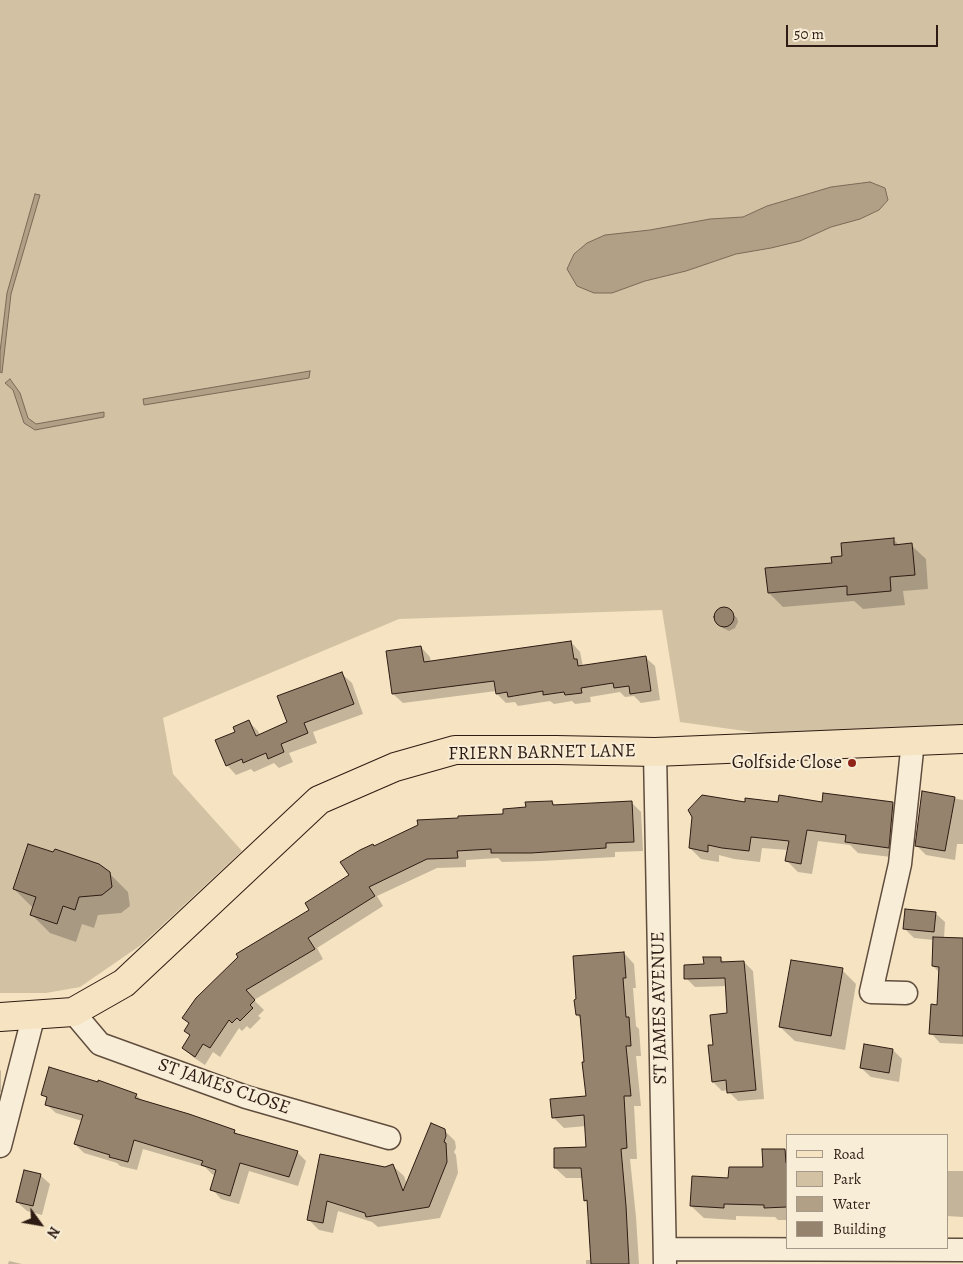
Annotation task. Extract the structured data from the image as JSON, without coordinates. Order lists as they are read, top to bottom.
{
  "streets": {
    "main road": ["FRIERN BARNET LANE"],
    "street": ["ST JAMES AVENUE", "ST JAMES CLOSE"]
  },
  "crossings": [
    ["FRIERN BARNET LANE", "ST JAMES AVENUE"],
    ["FRIERN BARNET LANE", "ST JAMES CLOSE"]
  ],
  "places": ["Golfside Close"],
  "legend": [
    "Road",
    "Park",
    "Water",
    "Building"
  ],
  "scale_bar": "50 m",
  "north": "bottom right"
}
